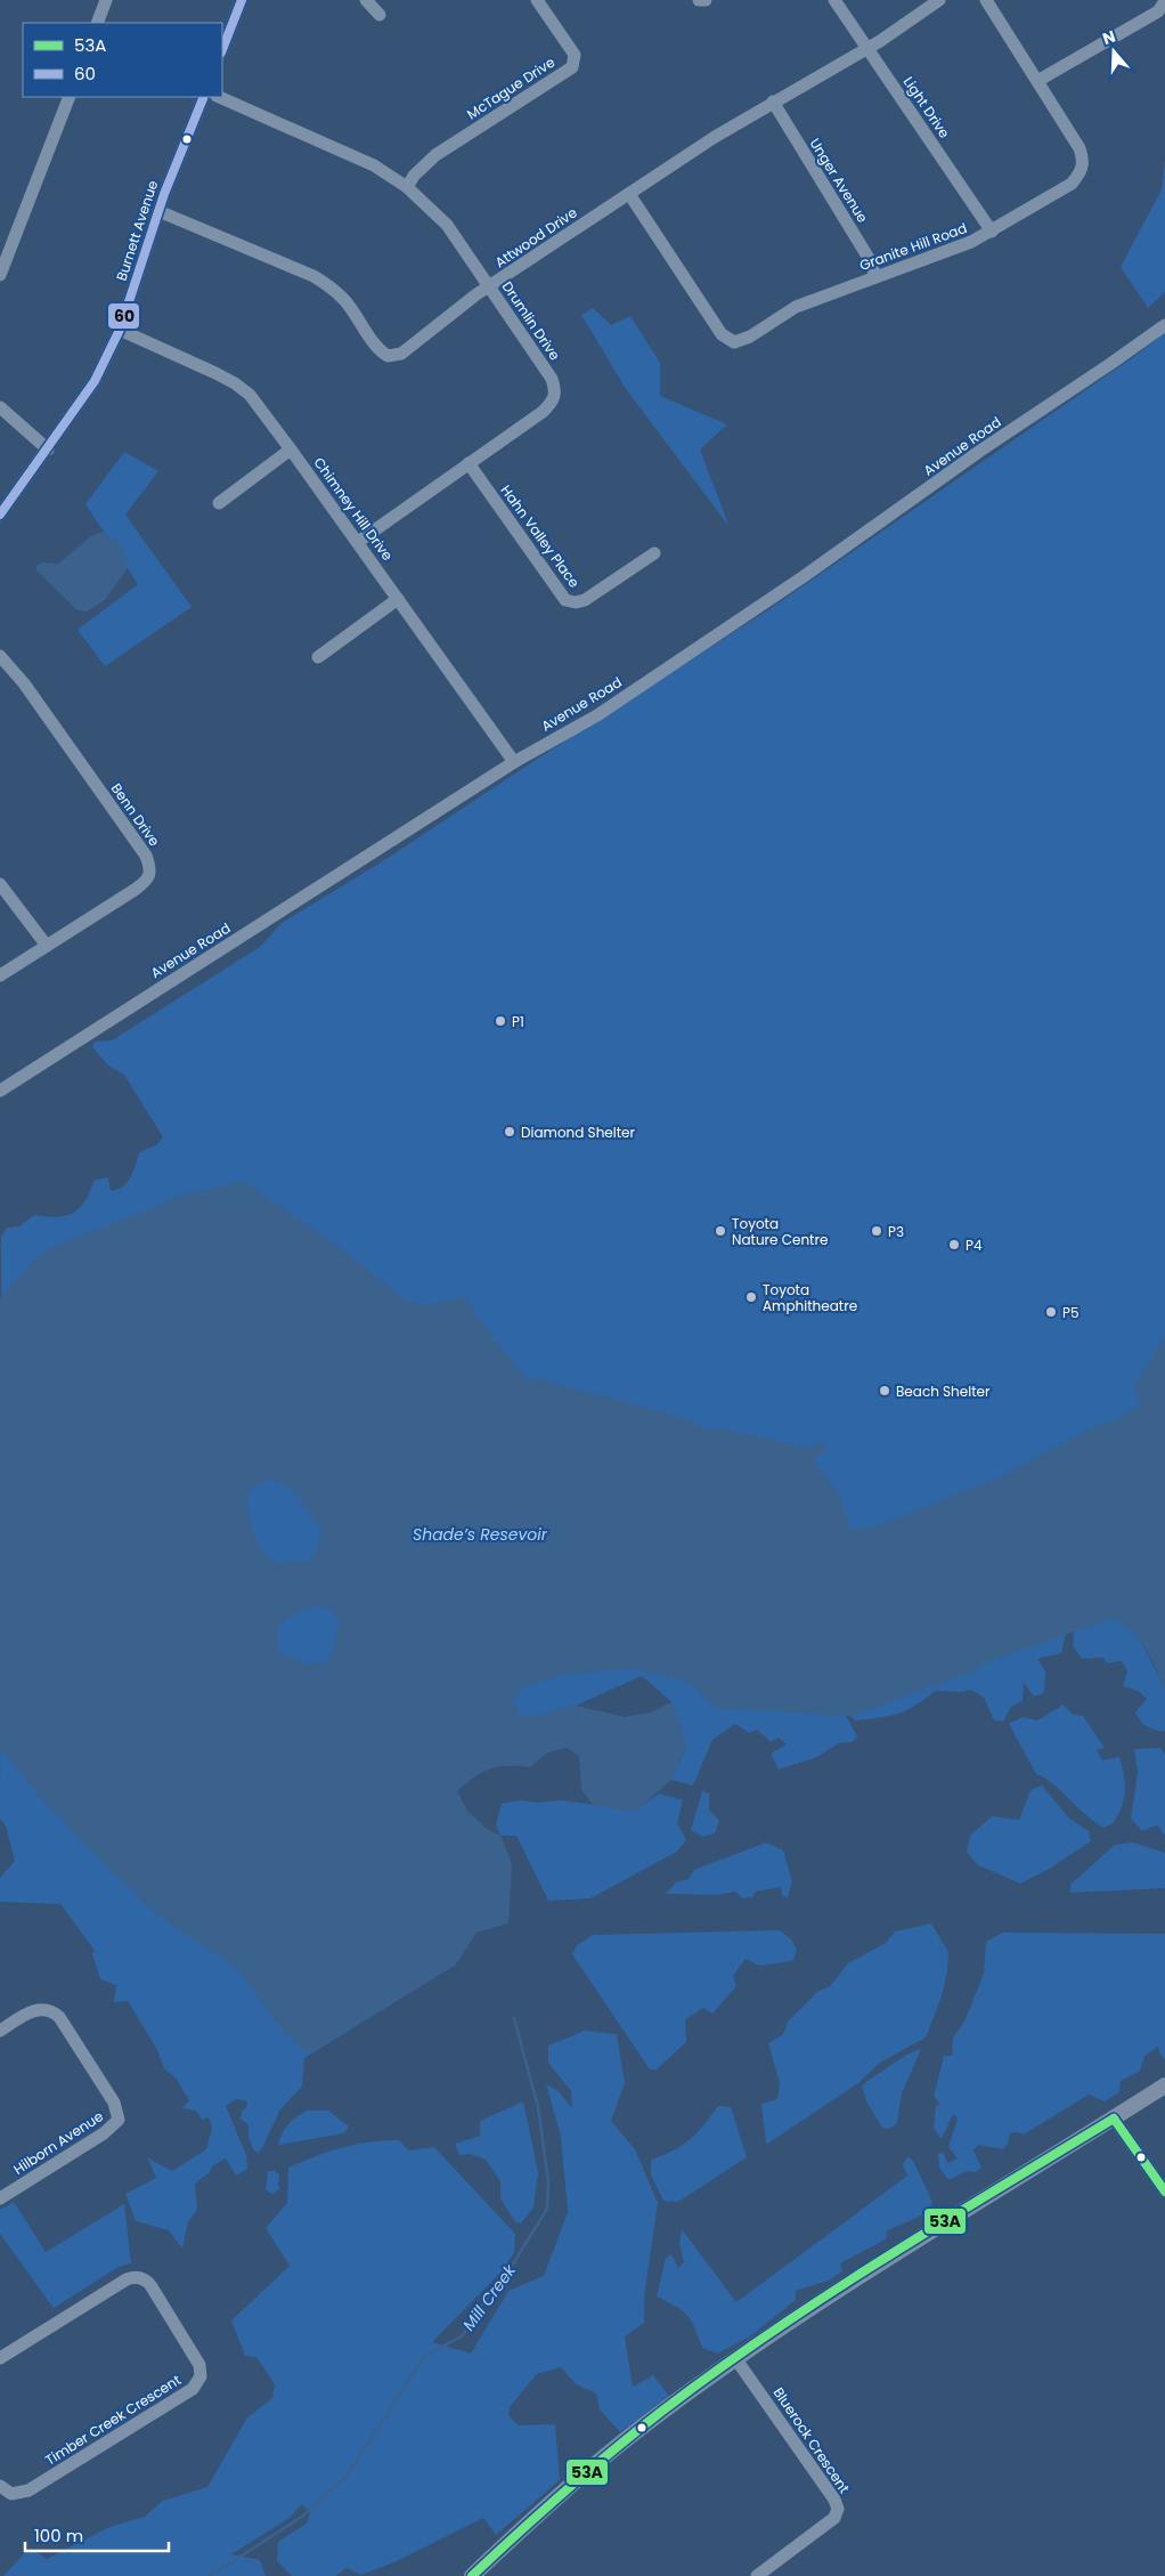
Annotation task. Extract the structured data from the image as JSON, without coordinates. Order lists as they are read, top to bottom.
{
  "streets": {
    "street": [
      "McTague Drive",
      "Light Drive",
      "Unger Avenue",
      "Burnett Avenue",
      "Attwood Drive",
      "Granite Hill Road",
      "Drumlin Drive",
      "Avenue Road",
      "Chimney Hill Drive",
      "Hahn Valley Place",
      "Benn Drive",
      "Hilborn Avenue",
      "Timber Creek Crescent",
      "Bluerock Crescent"
    ]
  },
  "crossings": [
    ["McTague Drive", "Drumlin Drive"],
    ["Light Drive", "Attwood Drive"],
    ["Light Drive", "Granite Hill Road"],
    ["Unger Avenue", "Attwood Drive"],
    ["Unger Avenue", "Granite Hill Road"],
    ["Burnett Avenue", "Attwood Drive"],
    ["Burnett Avenue", "Chimney Hill Drive"],
    ["Attwood Drive", "Granite Hill Road"],
    ["Attwood Drive", "Drumlin Drive"],
    ["Drumlin Drive", "Chimney Hill Drive"],
    ["Drumlin Drive", "Hahn Valley Place"],
    ["Avenue Road", "Chimney Hill Drive"]
  ],
  "water": ["Shade’s Resevoir", "Mill Creek"],
  "places": [
    "P1",
    "Diamond Shelter",
    "Toyota Nature Centre",
    "P3",
    "P4",
    "Toyota Amphitheatre",
    "P5",
    "Beach Shelter"
  ],
  "lines": ["transit line 60", "transit line 53A"],
  "legend": ["53A", "60"],
  "scale_bar": "100 m",
  "north": "top"
}
